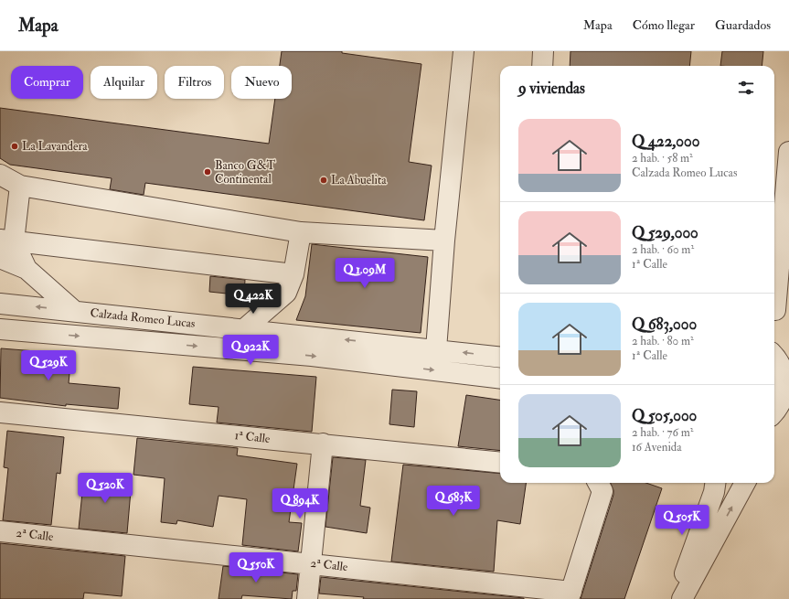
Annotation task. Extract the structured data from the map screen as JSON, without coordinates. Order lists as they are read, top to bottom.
{
  "streets": {
    "street": ["Calzada Romeo Lucas", "1ª Calle", "2ª Calle"]
  },
  "places": ["La Lavandera", "Banco G&T Continental", "La Abuelita"],
  "page": {
    "header": "Mapa",
    "nav": ["Mapa", "Cómo llegar", "Guardados"],
    "chip": [
      "Comprar",
      "Alquilar",
      "Filtros",
      "Nuevo"
    ],
    "heading": "9 viviendas",
    "list": [
      {
        "name": "Q 422,000",
        "note": "2 hab. · 58 m² · Calzada Romeo Lucas"
      },
      {
        "name": "Q 529,000",
        "note": "2 hab. · 60 m² · 1ª Calle"
      },
      {
        "name": "Q 683,000",
        "note": "2 hab. · 80 m² · 1ª Calle"
      },
      {
        "name": "Q 505,000",
        "note": "2 hab. · 76 m² · 16 Avenida"
      }
    ],
    "price": [
      "Q 1.09M",
      "Q 422K",
      "Q 922K",
      "Q 529K",
      "Q 520K",
      "Q 683K",
      "Q 894K",
      "Q 505K",
      "Q 550K"
    ]
  }
}
